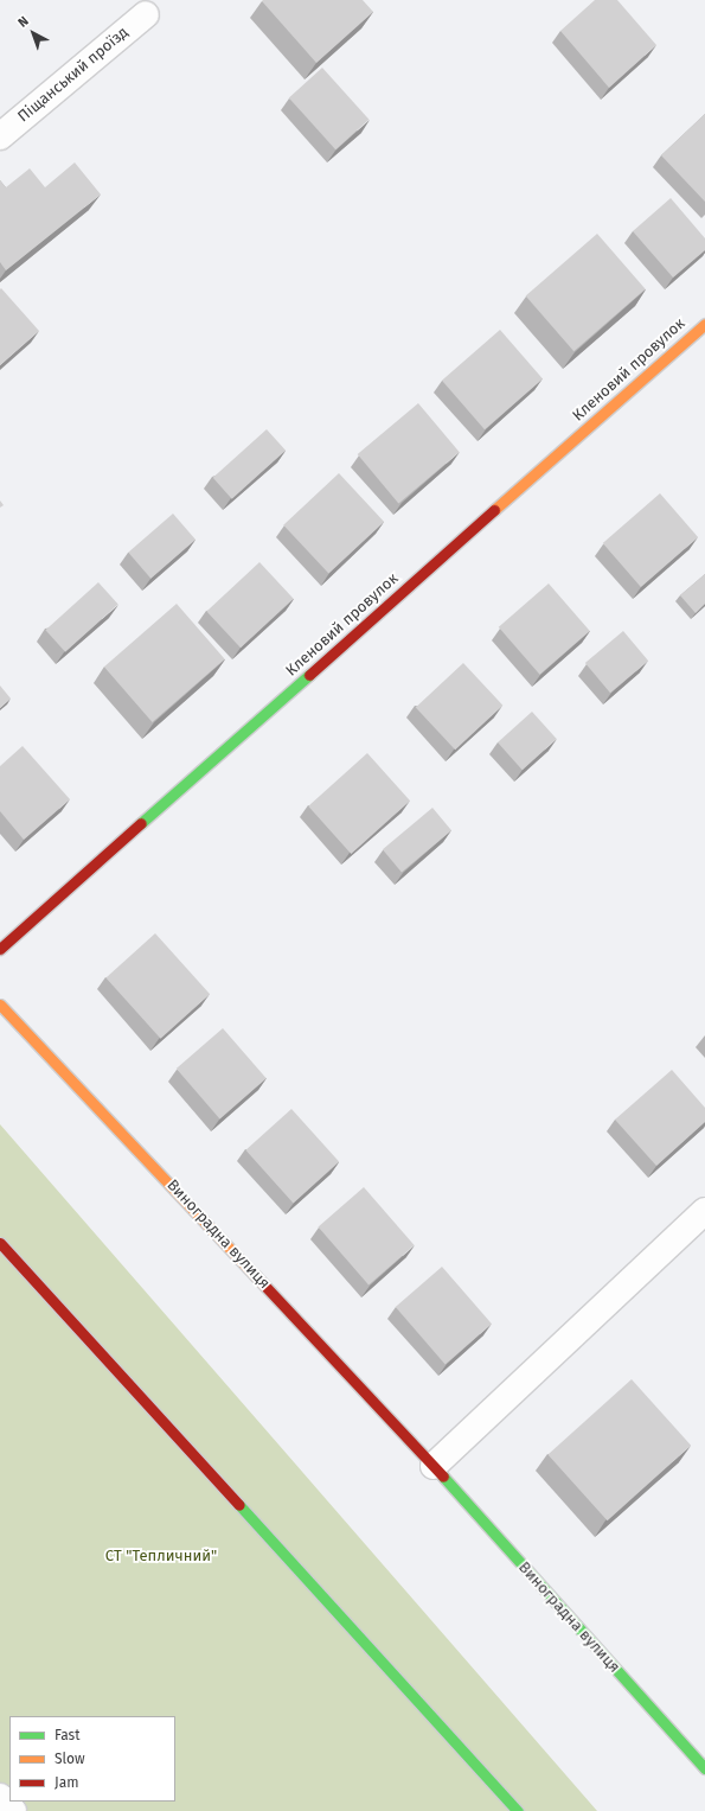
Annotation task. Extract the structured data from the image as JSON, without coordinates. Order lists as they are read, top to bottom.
{
  "streets": {
    "street": ["Піщанський проїзд", "Кленовий провулок", "Виноградна вулиця"]
  },
  "parks": ["СТ \"Тепличний\""],
  "legend": ["Fast", "Slow", "Jam"],
  "north": "top left"
}
